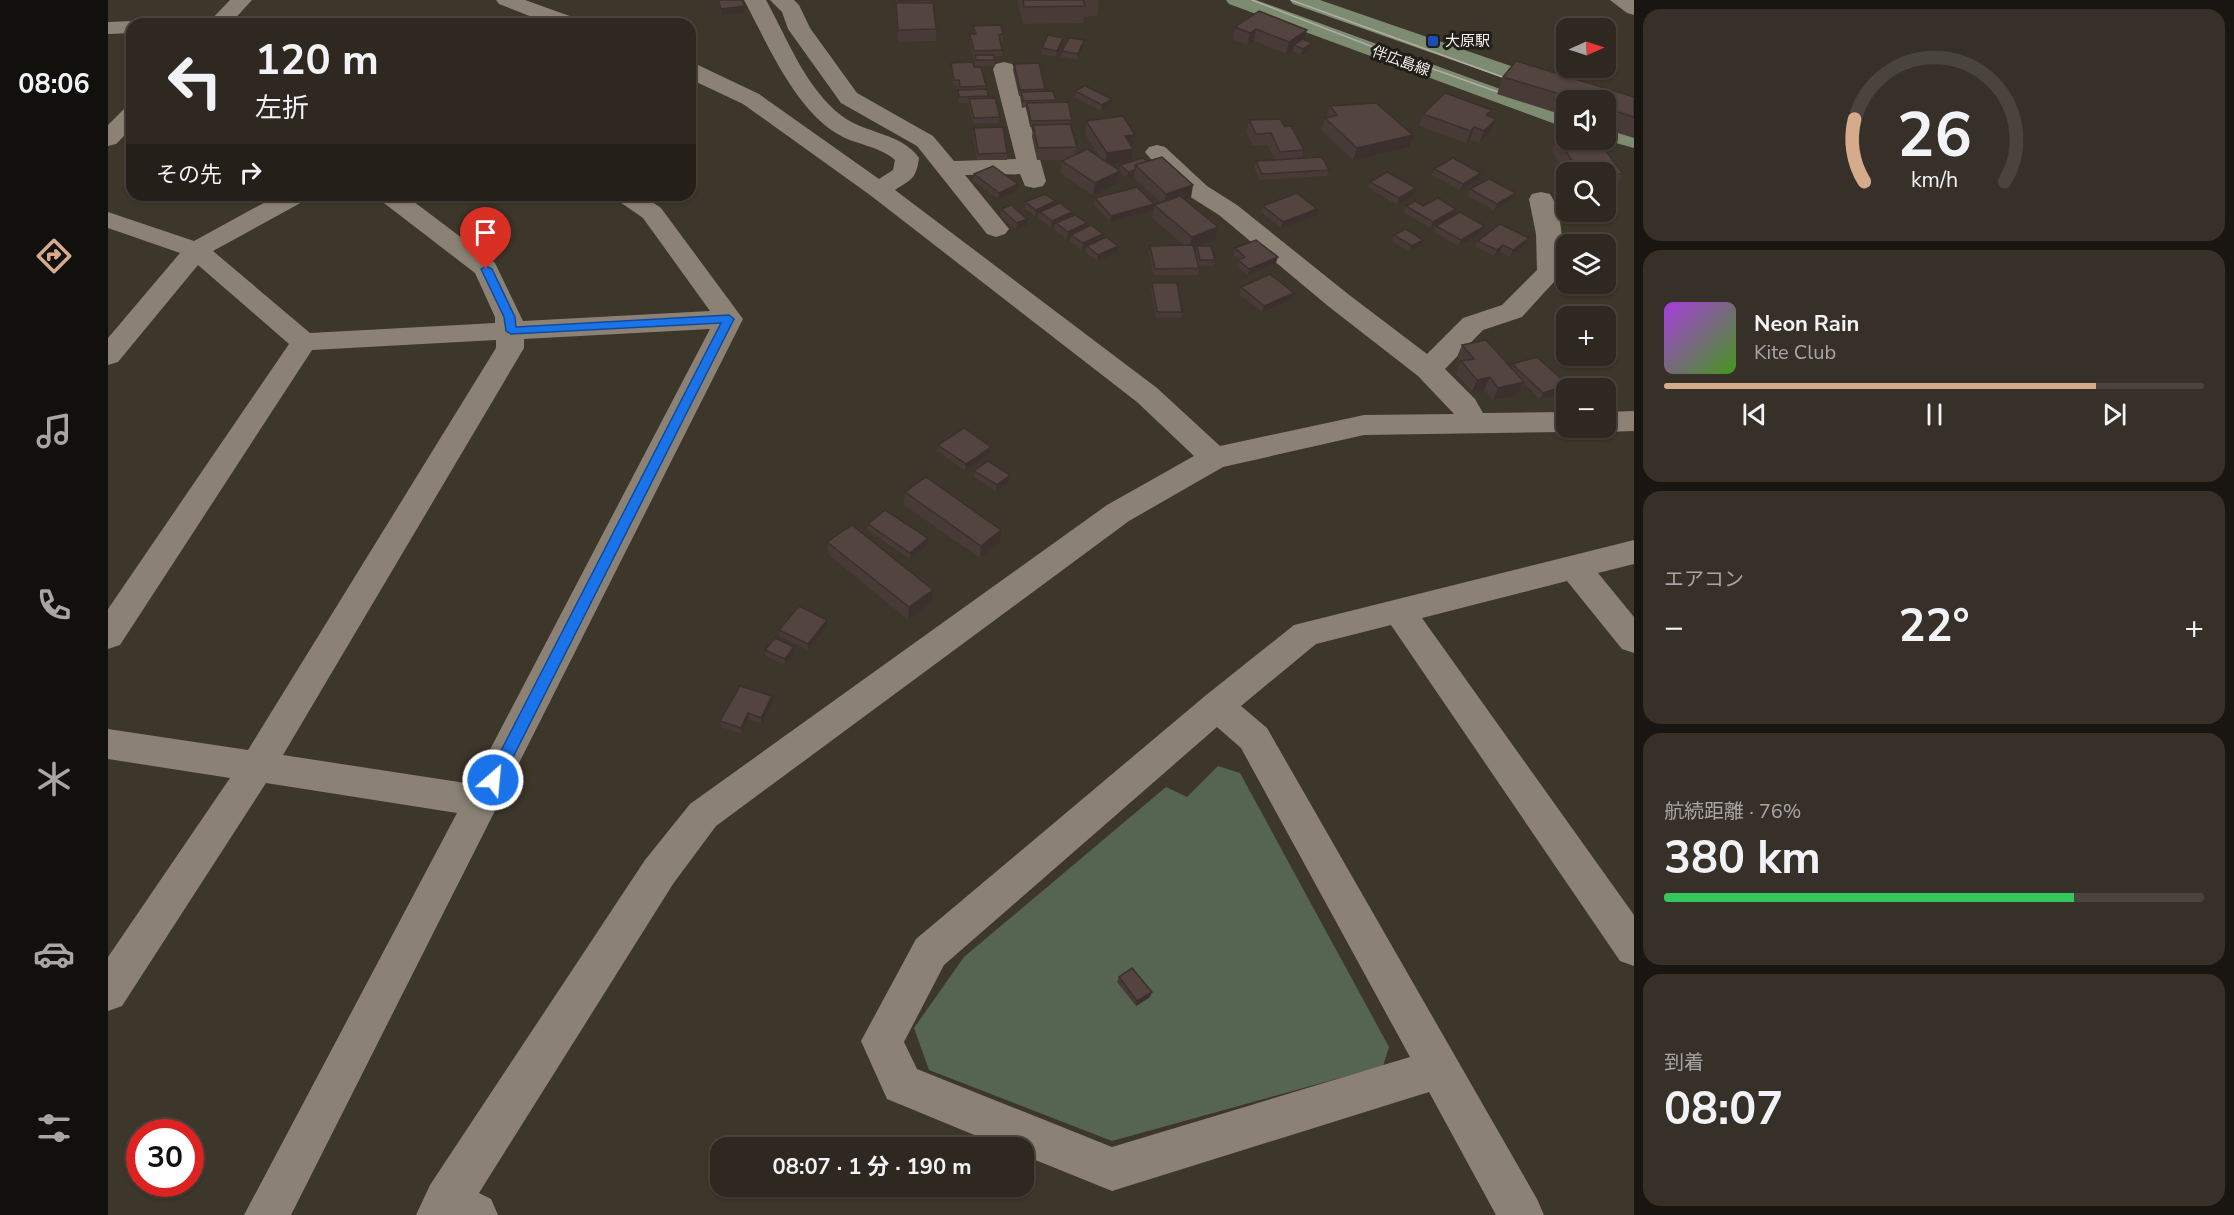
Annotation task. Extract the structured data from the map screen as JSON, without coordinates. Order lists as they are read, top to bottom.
{
  "streets": {
    "main road": ["伴広島線"]
  },
  "places": {
    "transit": ["大原駅"]
  },
  "north": "right",
  "page": {
    "tabs": "08:06",
    "map_buttons": ["+", "−"],
    "turn": ["120 m", "左折"],
    "then": "その先",
    "song": ["Neon Rain", "Kite Club"],
    "tile": [
      "エアコン",
      ["航続距離 · 76%", "380 km"],
      ["到着", "08:07"]
    ],
    "heat": ["−", "22°", "+"],
    "limit": "30",
    "trip": "08:07 · 1 分 · 190 m",
    "gauge": ["26", "km/h"]
  }
}
